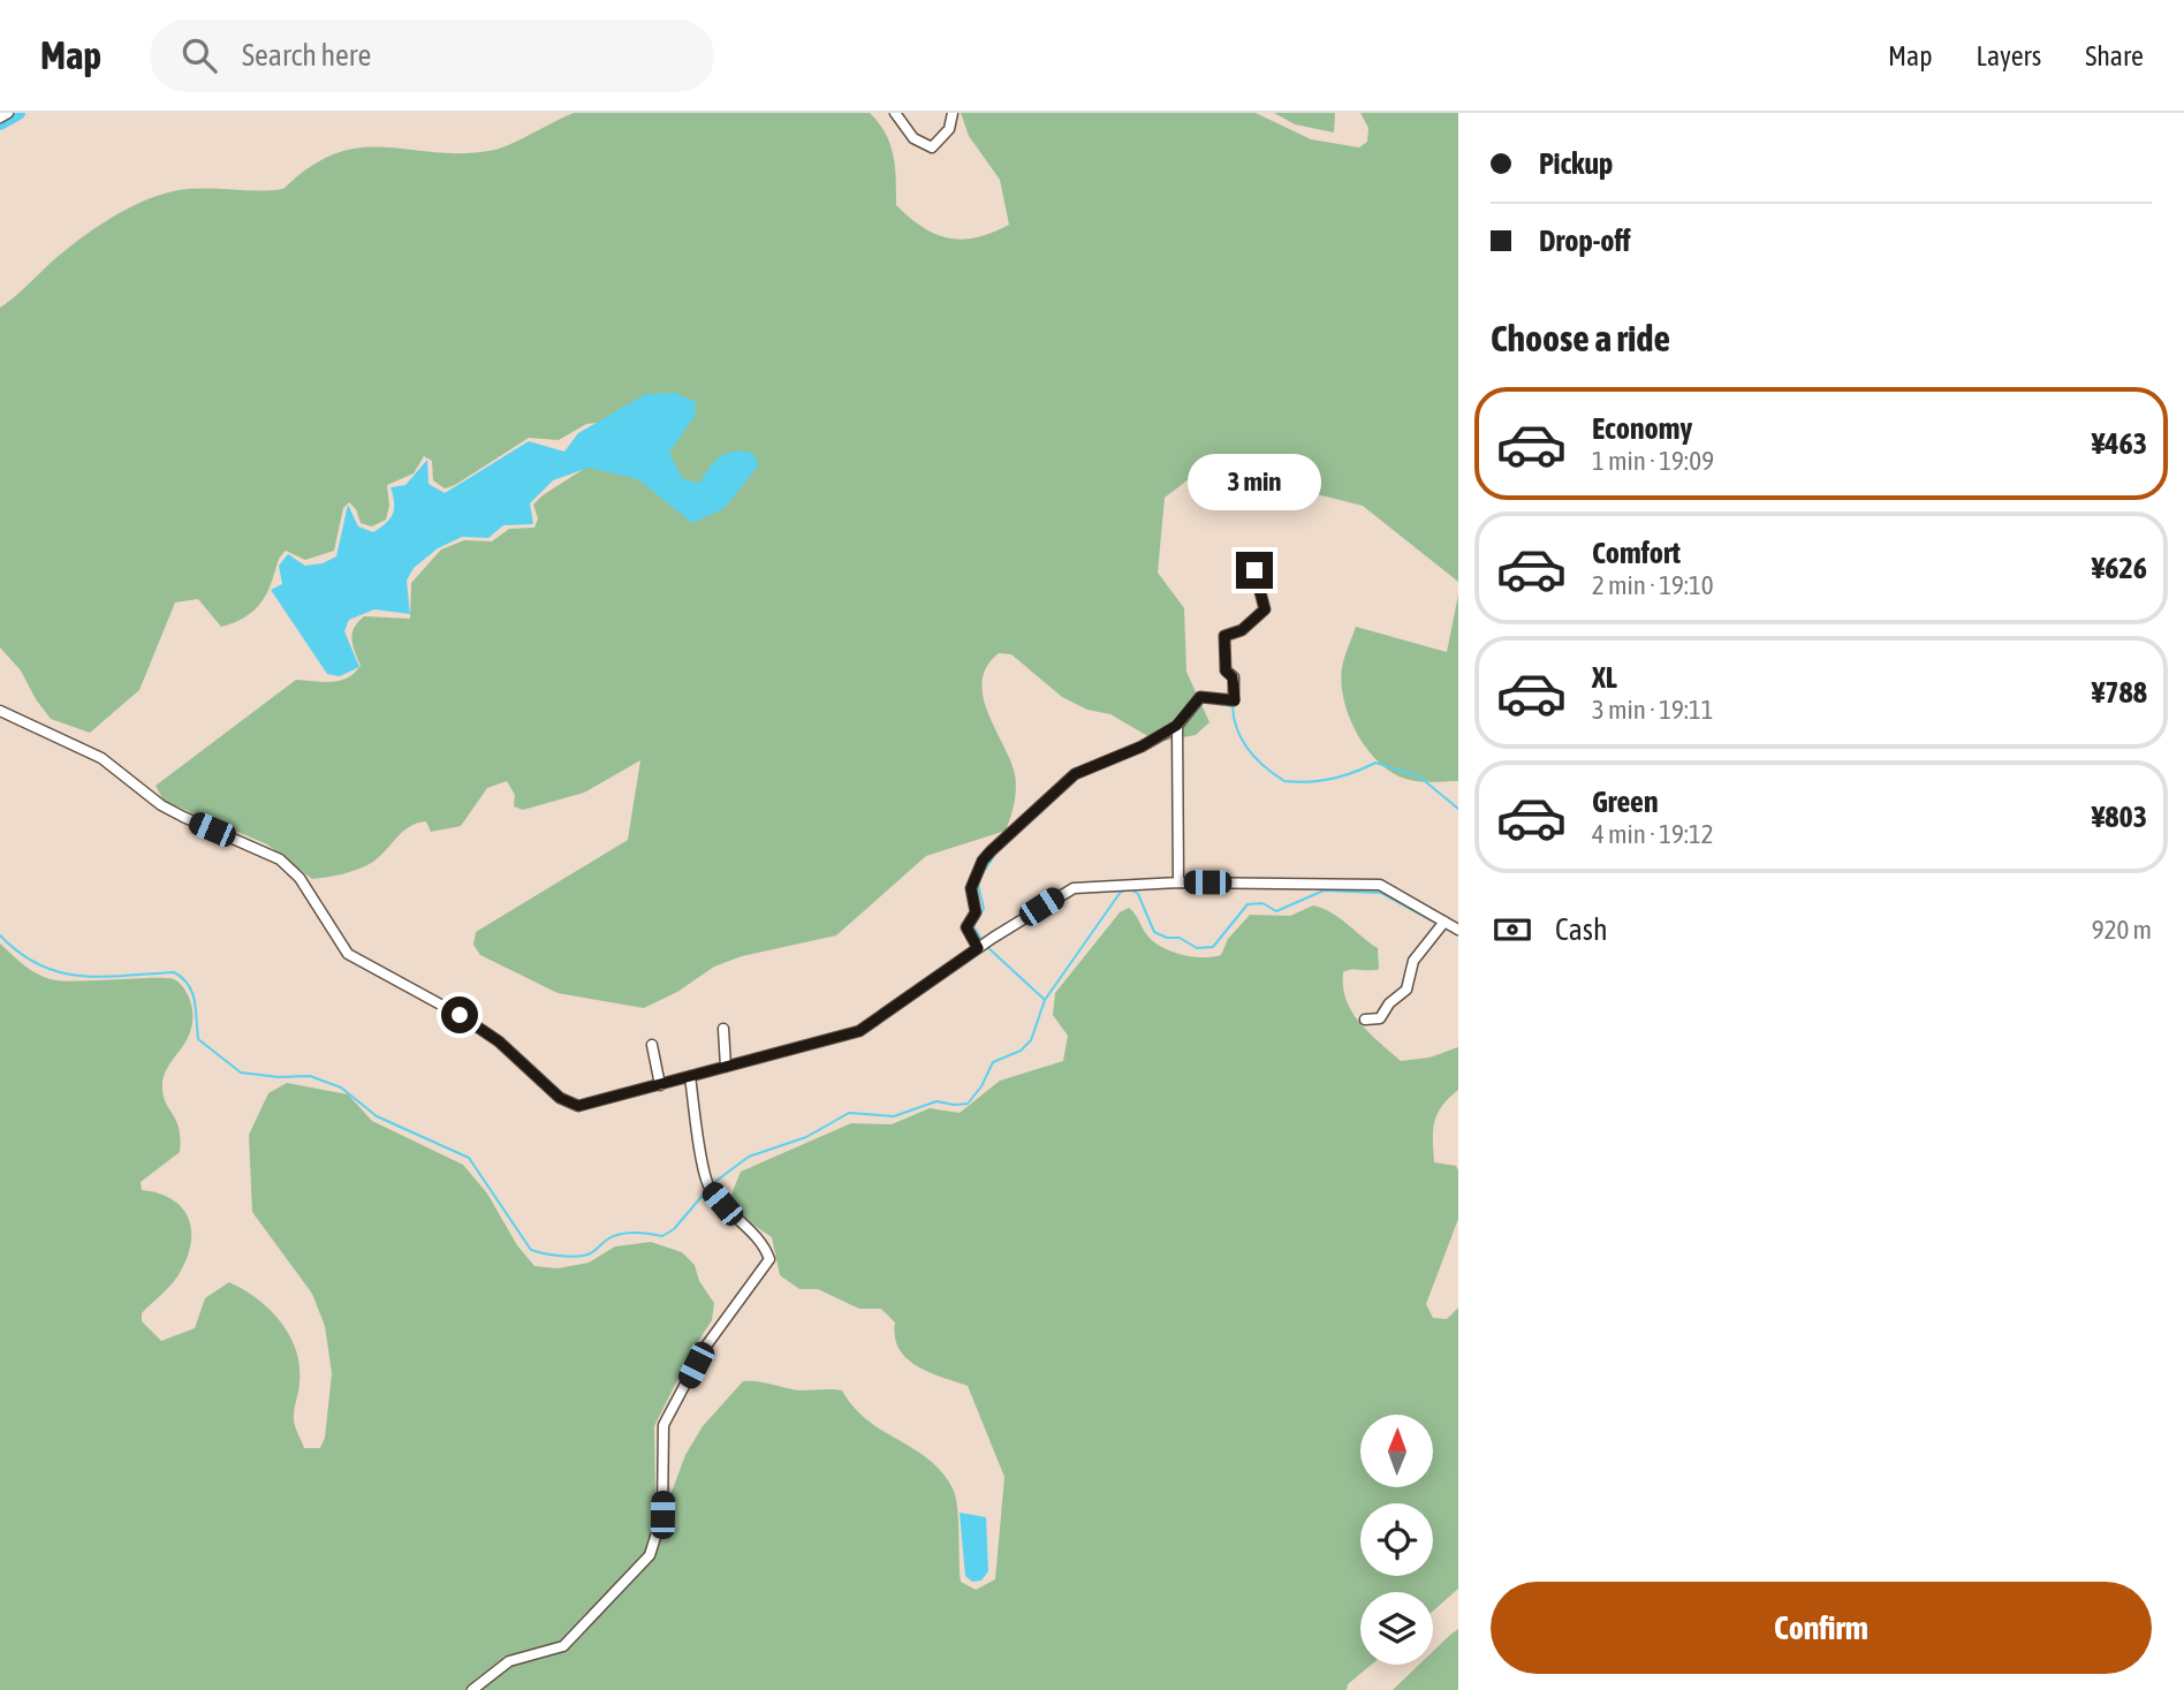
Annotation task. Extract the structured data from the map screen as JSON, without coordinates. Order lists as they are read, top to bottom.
{
  "north": "top",
  "page": {
    "header": "Map",
    "search": "Search here",
    "nav": ["Map", "Layers", "Share"],
    "banner": ["Pickup", "Drop-off"],
    "heading": "Choose a ride",
    "list": [
      {
        "name": "Economy",
        "note": "1 min · 19:09",
        "value": "¥463"
      },
      {
        "name": "Comfort",
        "note": "2 min · 19:10",
        "value": "¥626"
      },
      {
        "name": "XL",
        "note": "3 min · 19:11",
        "value": "¥788"
      },
      {
        "name": "Green",
        "note": "4 min · 19:12",
        "value": "¥803"
      }
    ],
    "bubble": "3 min",
    "pay": ["Cash", "920 m"],
    "buttons": "Confirm"
  }
}
